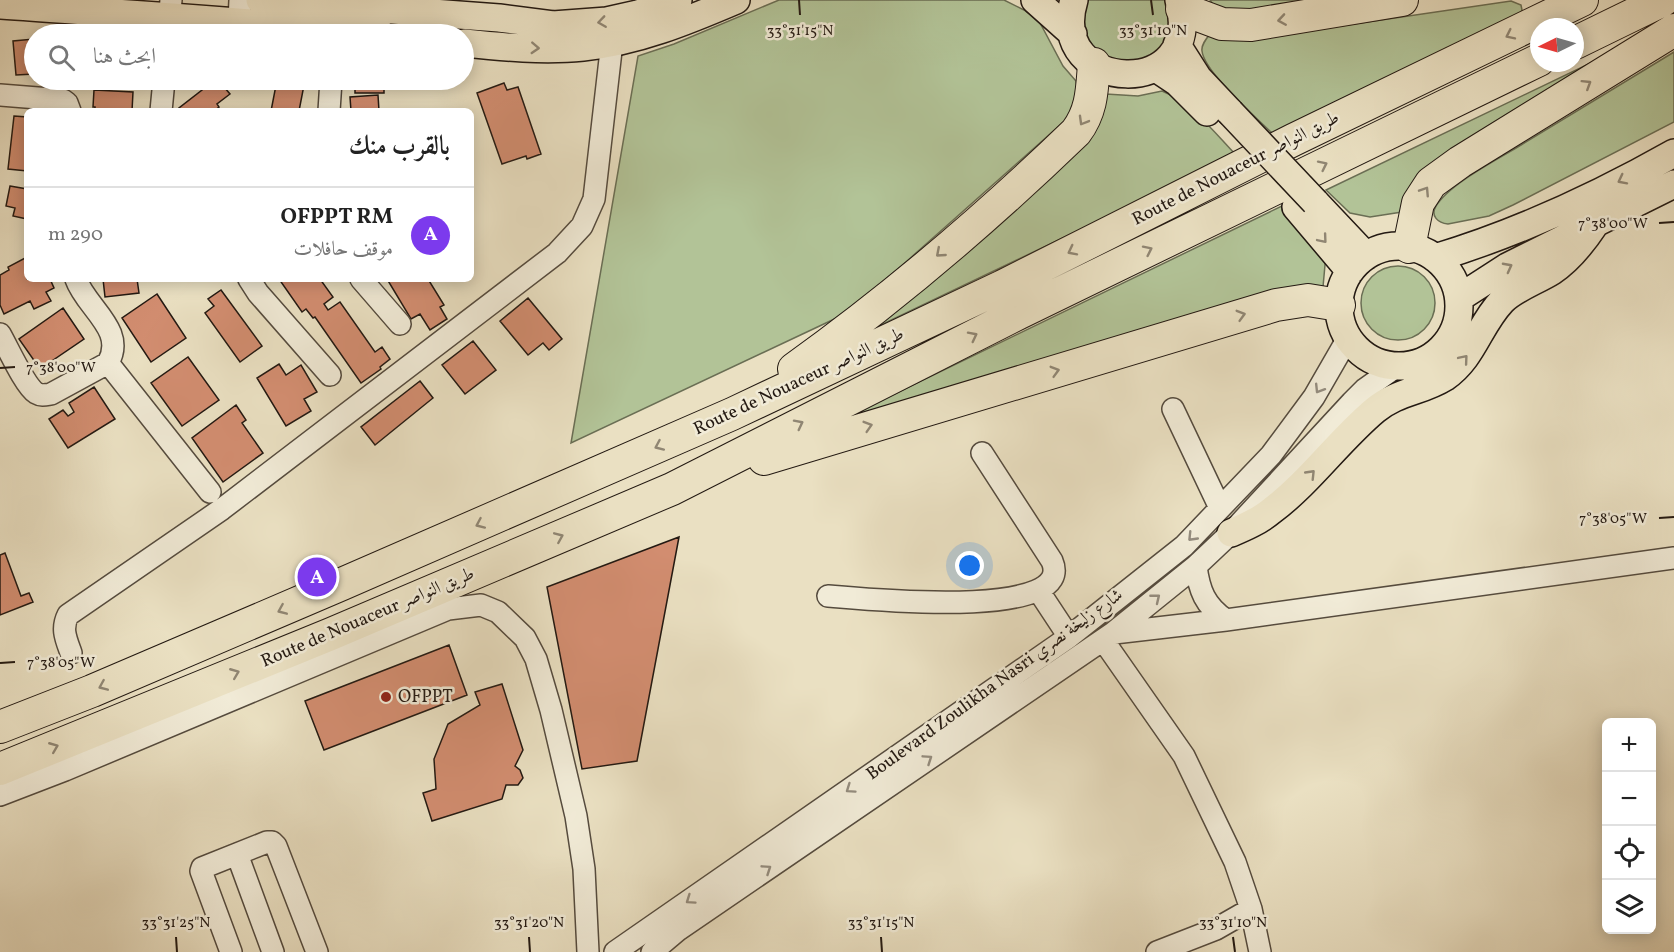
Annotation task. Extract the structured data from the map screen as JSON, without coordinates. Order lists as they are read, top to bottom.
{
  "streets": {
    "highway": ["Route de Nouaceur طريق النواصر"],
    "street": ["Boulevard Zoulikha Nasri شارع زليخة نصري"]
  },
  "places": ["OFPPT"],
  "north": "left",
  "page": {
    "search": "ابحث هنا",
    "heading": "بالقرب منك",
    "list": [
      {
        "mark": "A",
        "name": "OFPPT RM",
        "note": "موقف حافلات",
        "value": "290 m"
      }
    ],
    "pins": "A",
    "map_buttons": ["+", "−"]
  },
  "coordinates": [
    "33°31'15\"N",
    "33°31'10\"N",
    "7°38'00\"W",
    "7°38'05\"W",
    "33°31'25\"N",
    "33°31'20\"N"
  ]
}
